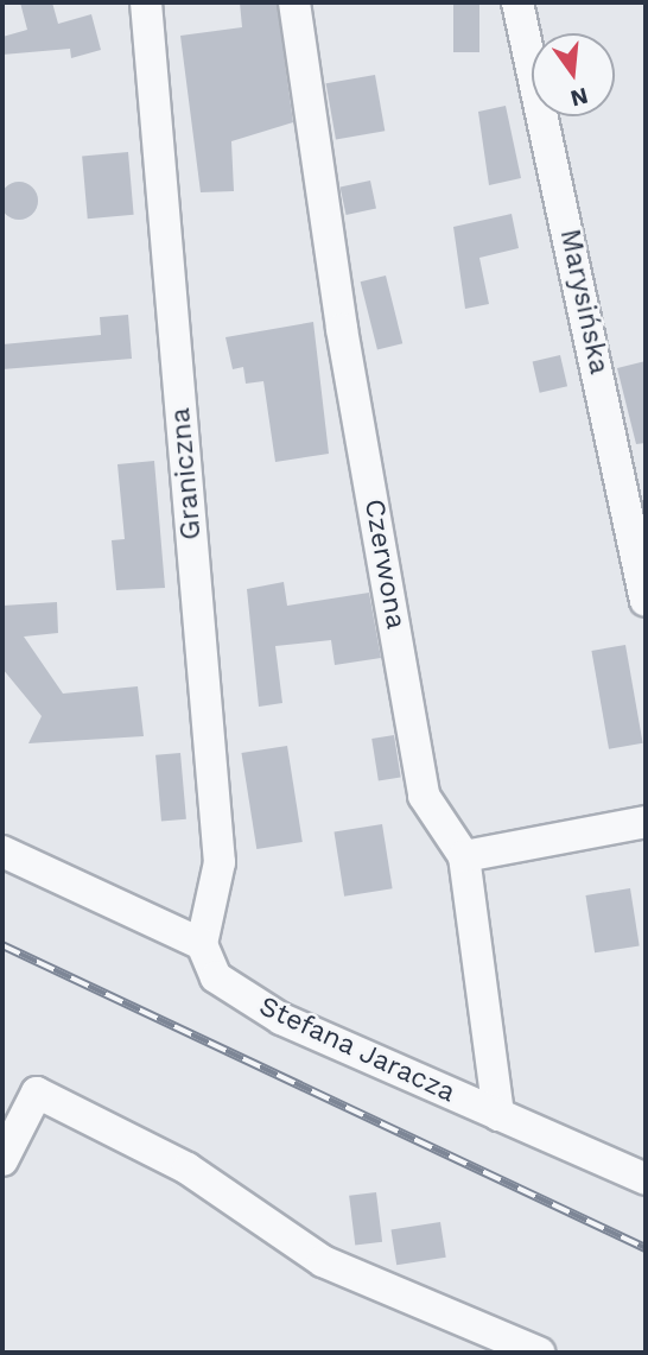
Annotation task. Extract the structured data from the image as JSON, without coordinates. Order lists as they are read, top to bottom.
{
  "streets": {
    "street": [
      "Marysińska",
      "Graniczna",
      "Czerwona",
      "Stefana Jaracza"
    ]
  },
  "crossings": [
    ["Graniczna", "Stefana Jaracza"],
    ["Czerwona", "Stefana Jaracza"]
  ],
  "north": "bottom"
}
